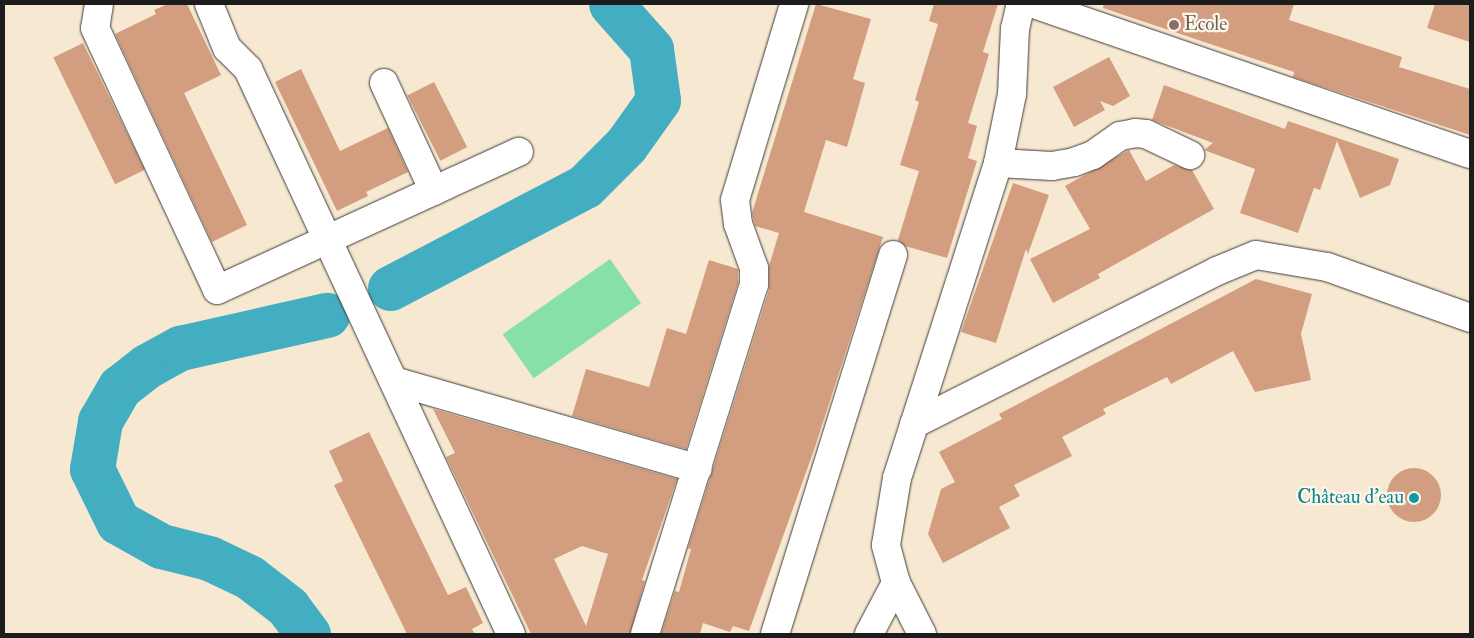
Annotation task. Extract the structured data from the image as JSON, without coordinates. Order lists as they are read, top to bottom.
{
  "places": ["Ecole", "Château d'eau"]
}
